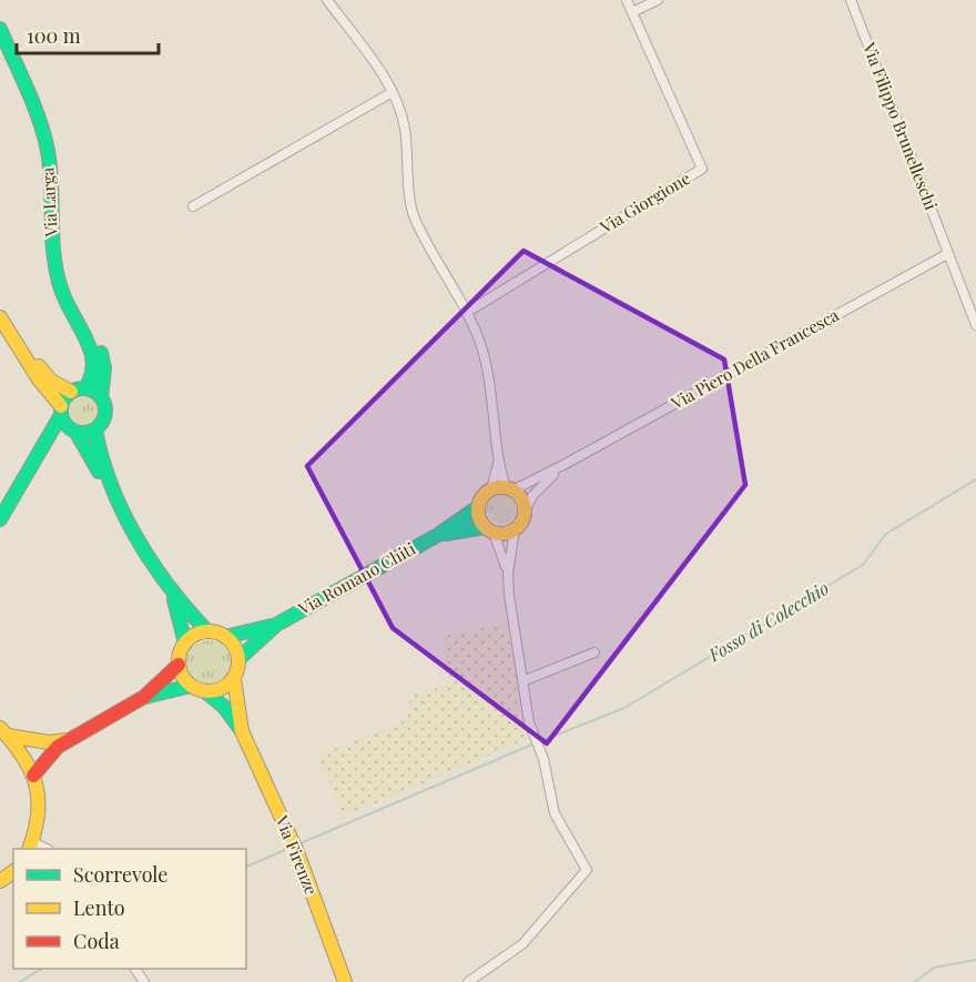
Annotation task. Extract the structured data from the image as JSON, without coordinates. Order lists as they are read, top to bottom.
{
  "streets": {
    "street": [
      "Via Filippo Brunelleschi",
      "Via Larga",
      "Via Giorgione",
      "Via Piero Della Francesca",
      "Via Romano Chiti",
      "Via Firenze"
    ]
  },
  "crossings": [
    ["Via Filippo Brunelleschi", "Via Piero Della Francesca"],
    ["Via Romano Chiti", "Via Firenze"]
  ],
  "water": ["Fosso di Colecchio"],
  "legend": ["Scorrevole", "Lento", "Coda"],
  "scale_bar": "100 m"
}
